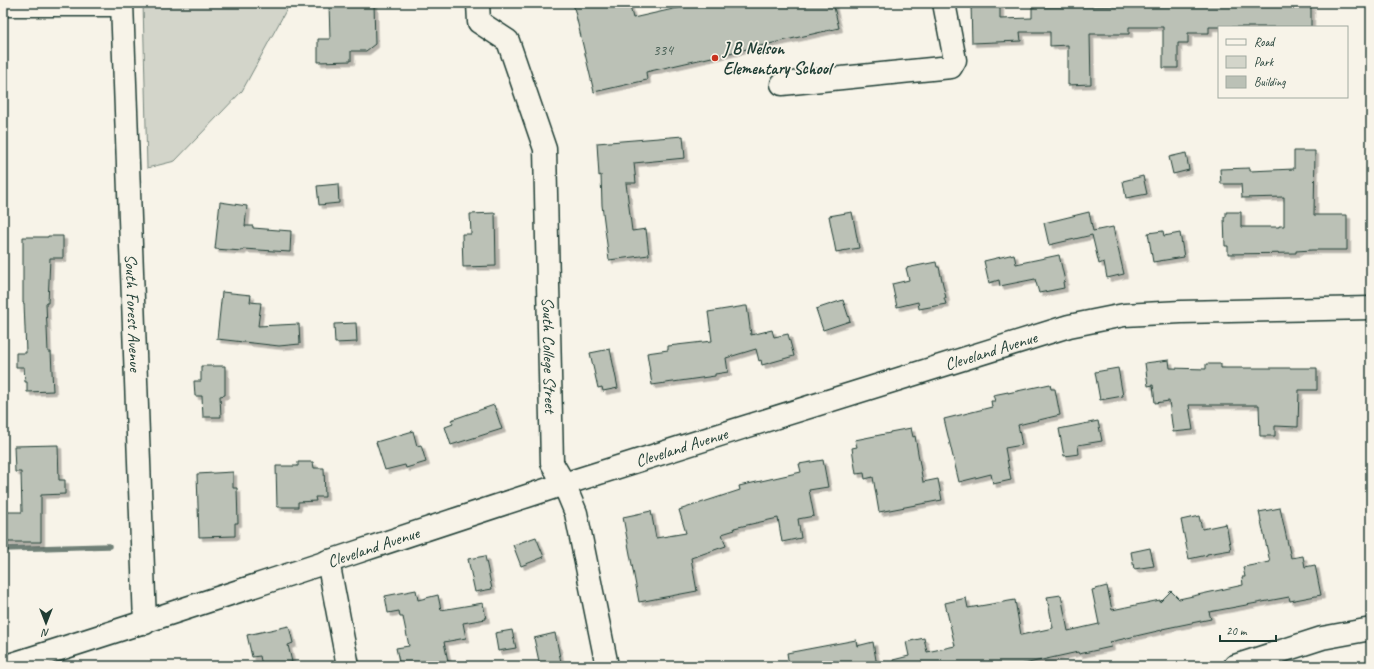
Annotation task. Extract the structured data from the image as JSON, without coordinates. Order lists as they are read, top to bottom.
{
  "streets": {
    "street": ["South Forest Avenue", "Cleveland Avenue", "South College Street"]
  },
  "crossings": [
    ["South Forest Avenue", "Cleveland Avenue"],
    ["Cleveland Avenue", "South College Street"]
  ],
  "places": ["J B Nelson Elementary School"],
  "house_numbers": ["334"],
  "legend": ["Road", "Park", "Building"],
  "scale_bar": "20 m",
  "north": "bottom"
}
